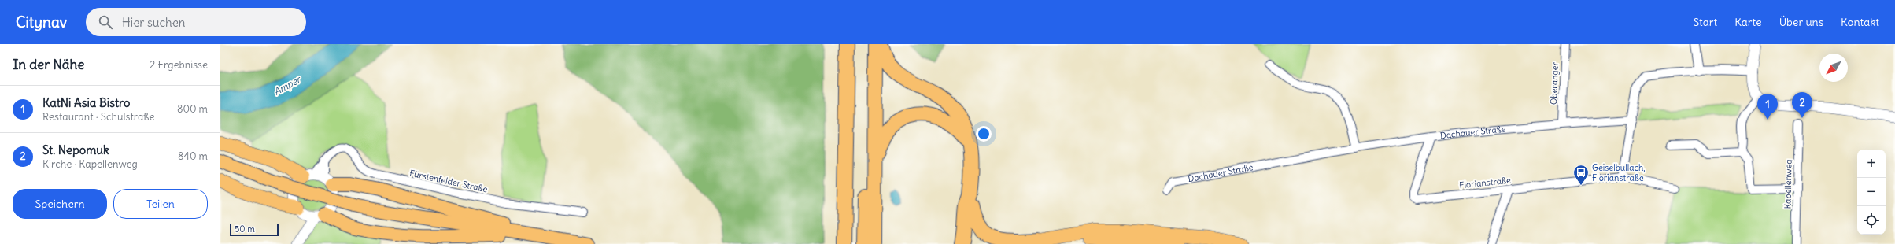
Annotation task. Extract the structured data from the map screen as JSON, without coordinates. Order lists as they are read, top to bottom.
{
  "streets": {
    "street": [
      "Oberanger",
      "Dachauer Straße",
      "Fürstenfelder Straße",
      "Florianstraße",
      "Kapellenweg"
    ]
  },
  "crossings": [
    ["Oberanger", "Dachauer Straße"],
    ["Dachauer Straße", "Florianstraße"]
  ],
  "water": ["Amper"],
  "places": {
    "bus stop": ["Geiselbullach, Florianstraße"]
  },
  "scale_bar": "50 m",
  "north": "bottom left",
  "page": {
    "header": "Citynav",
    "search": "Hier suchen",
    "nav": [
      "Start",
      "Karte",
      "Über uns",
      "Kontakt"
    ],
    "heading": ["In der Nähe", "2 Ergebnisse"],
    "list": [
      {
        "mark": "1",
        "name": "KatNi Asia Bistro",
        "note": "Restaurant · Schulstraße",
        "value": "800 m"
      },
      {
        "mark": "2",
        "name": "St. Nepomuk",
        "note": "Kirche · Kapellenweg",
        "value": "840 m"
      }
    ],
    "pins": ["2", "1"],
    "map_buttons": ["+", "−"],
    "buttons": ["Speichern", "Teilen"],
    "scale": "50 m"
  }
}
